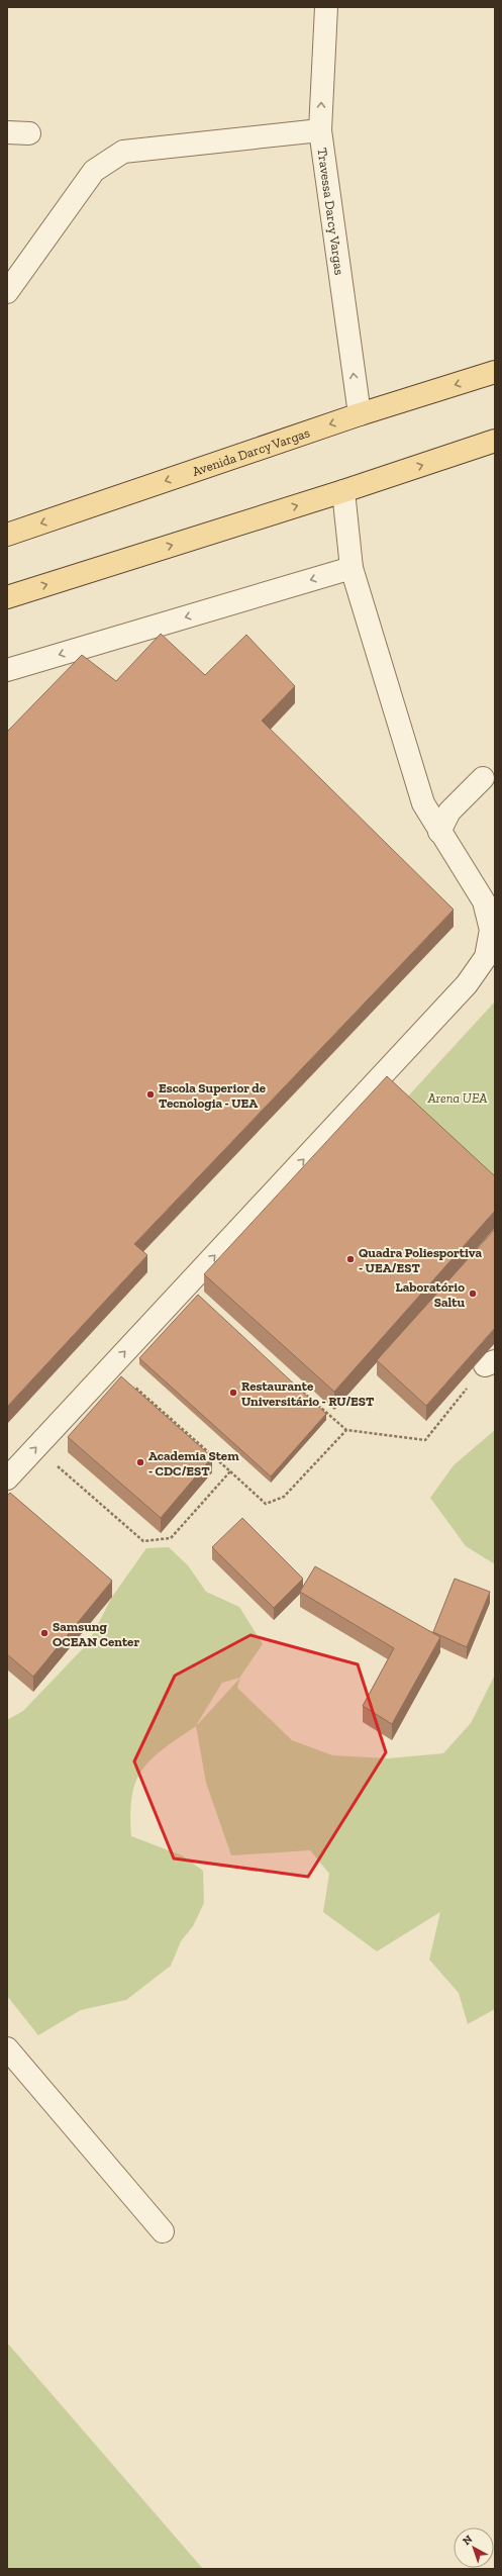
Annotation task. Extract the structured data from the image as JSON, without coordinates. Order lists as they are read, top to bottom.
{
  "streets": {
    "main road": ["Avenida Darcy Vargas"],
    "street": ["Travessa Darcy Vargas"]
  },
  "crossings": [
    ["Travessa Darcy Vargas", "Avenida Darcy Vargas"]
  ],
  "one_way": ["Travessa Darcy Vargas"],
  "parks": ["Arena UEA"],
  "places": [
    "Escola Superior de Tecnologia - UEA",
    "Quadra Poliesportiva - UEA/EST",
    "Laboratório Saltu",
    "Restaurante Universitário - RU/EST",
    "Academia Stem - CDC/EST",
    "Samsung OCEAN Center"
  ],
  "north": "top left"
}
